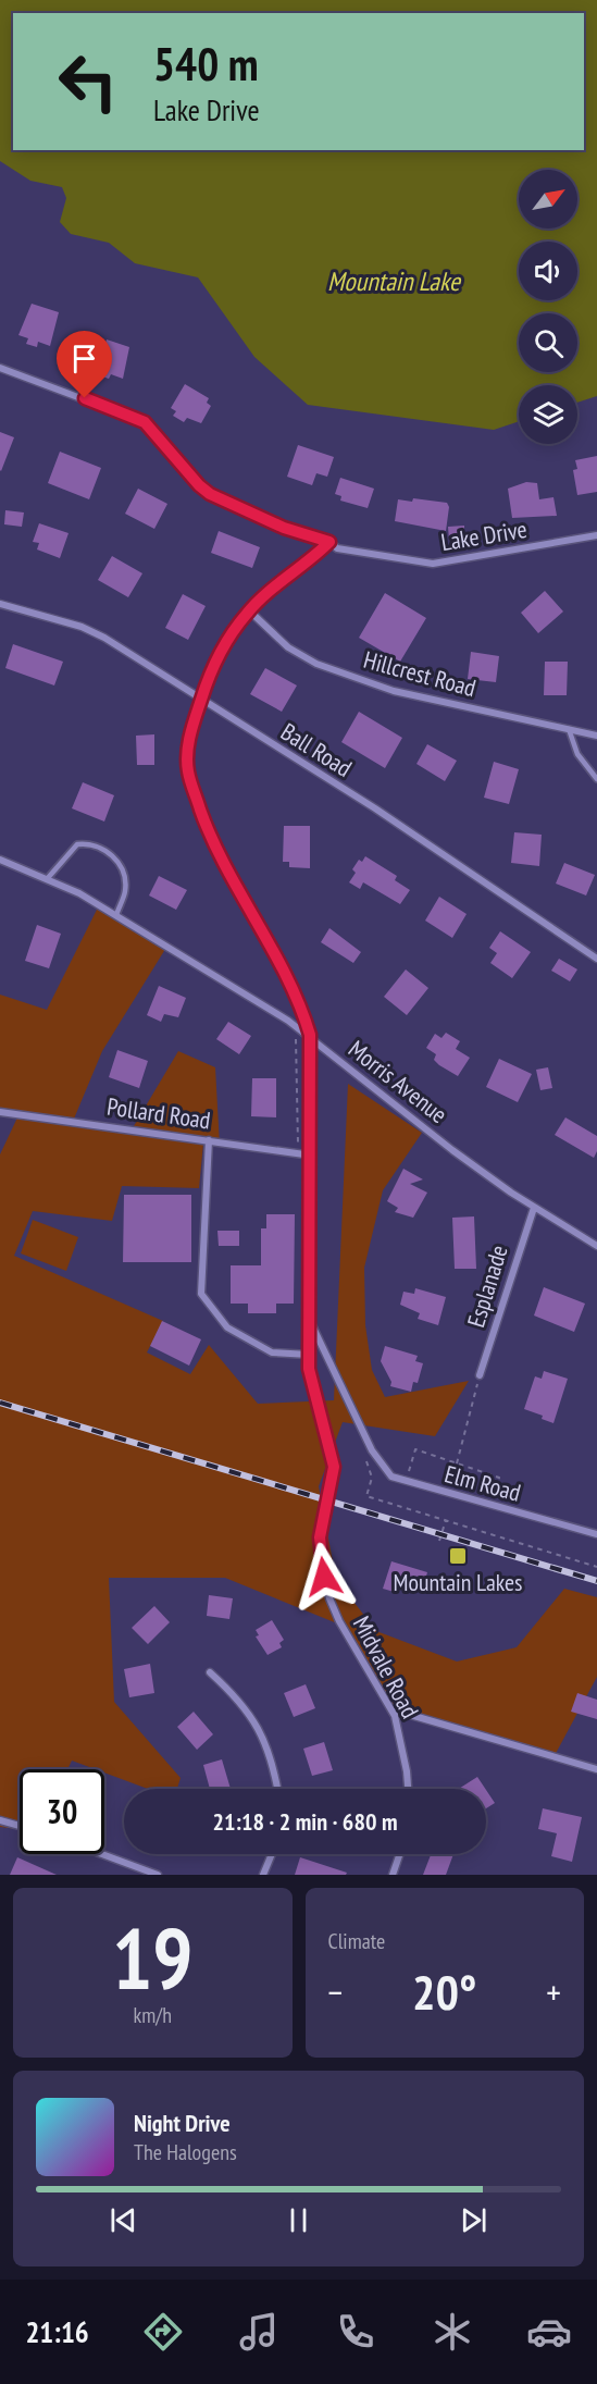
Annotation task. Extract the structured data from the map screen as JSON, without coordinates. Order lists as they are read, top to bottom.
{
  "streets": {
    "street": [
      "Lake Drive",
      "Hillcrest Road",
      "Ball Road",
      "Morris Avenue",
      "Pollard Road",
      "Esplanade",
      "Elm Road",
      "Midvale Road"
    ]
  },
  "crossings": [
    ["Lake Drive", "Midvale Road"],
    ["Hillcrest Road", "Midvale Road"],
    ["Ball Road", "Midvale Road"],
    ["Morris Avenue", "Esplanade"],
    ["Morris Avenue", "Midvale Road"],
    ["Pollard Road", "Midvale Road"],
    ["Elm Road", "Midvale Road"]
  ],
  "water": ["Mountain Lake"],
  "places": {
    "transit": ["Mountain Lakes"]
  },
  "north": "top right",
  "page": {
    "turn": ["540 m", "Lake Drive"],
    "limit": "30",
    "trip": "21:18 · 2 min · 680 m",
    "tile": [
      ["19", "km/h"],
      "Climate"
    ],
    "heat": ["−", "20°", "+"],
    "song": ["Night Drive", "The Halogens"],
    "tabs": "21:16"
  }
}
